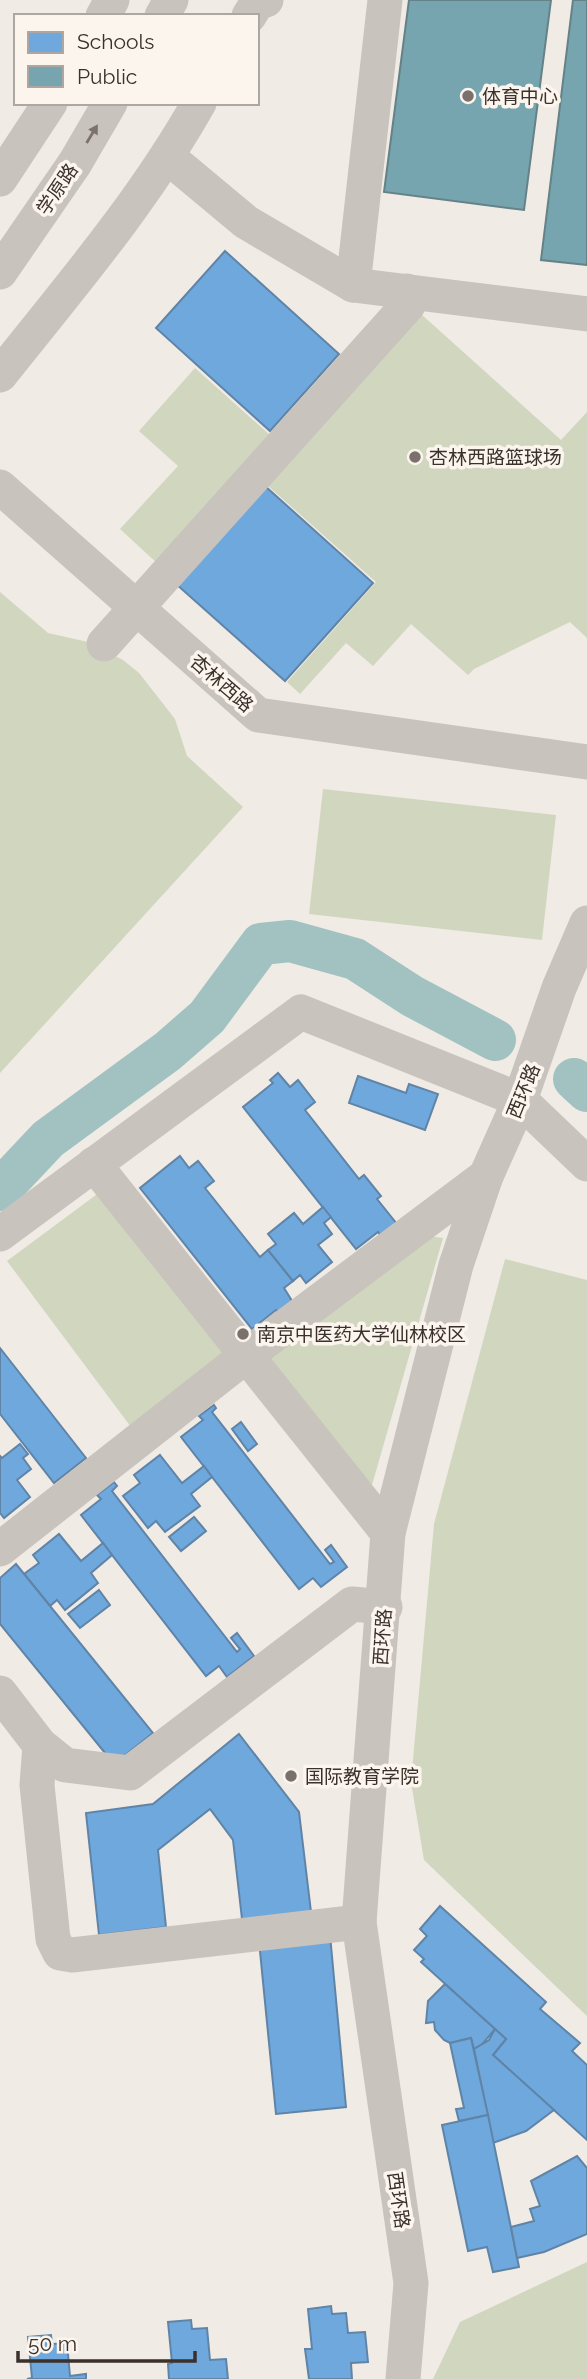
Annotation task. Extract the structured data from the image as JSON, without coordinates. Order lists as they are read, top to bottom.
{
  "streets": {
    "street": ["学原路", "杏林西路", "西环路"]
  },
  "places": [
    "体育中心",
    "杏林西路篮球场",
    "南京中医药大学仙林校区",
    "国际教育学院"
  ],
  "legend": ["Schools", "Public"],
  "scale_bar": "50 m"
}
